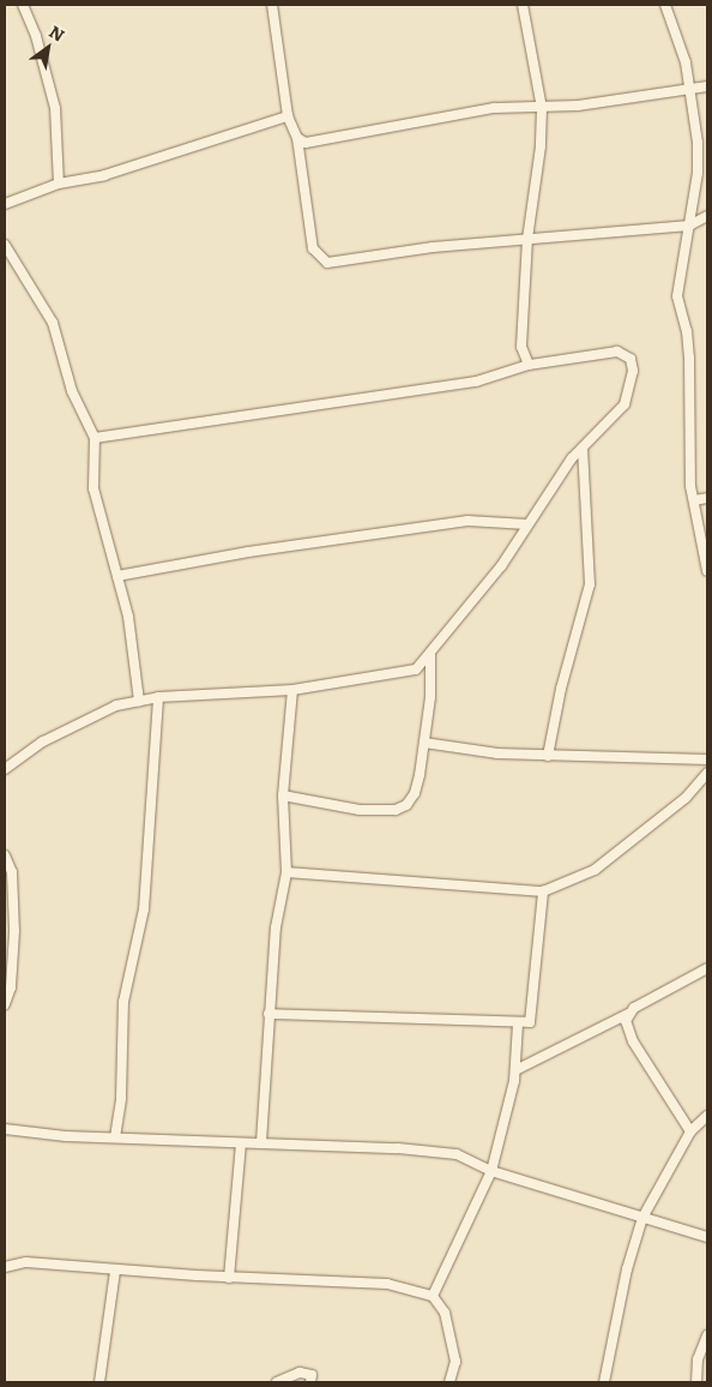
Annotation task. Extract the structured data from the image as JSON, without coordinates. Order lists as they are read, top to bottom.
{
  "north": "top right"
}
